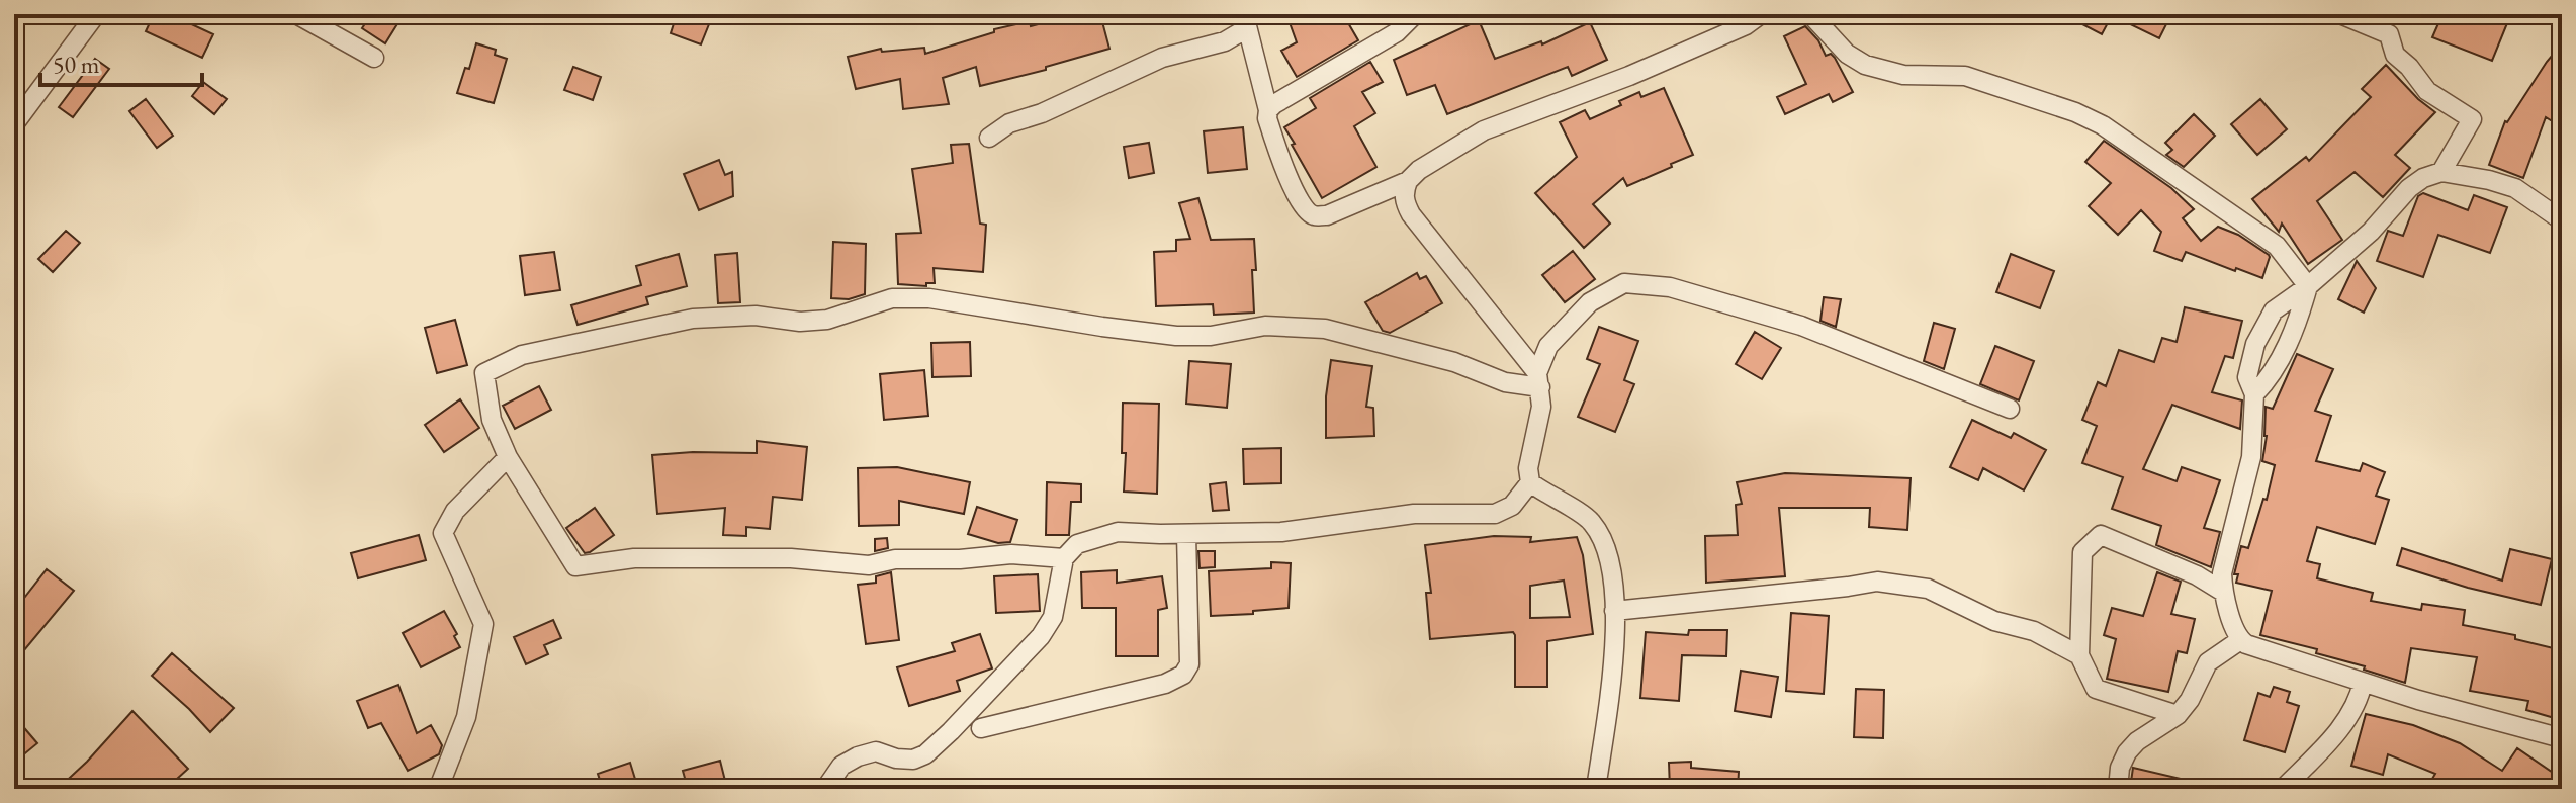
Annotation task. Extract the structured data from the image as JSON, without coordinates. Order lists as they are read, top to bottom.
{
  "scale_bar": "50 m"
}
